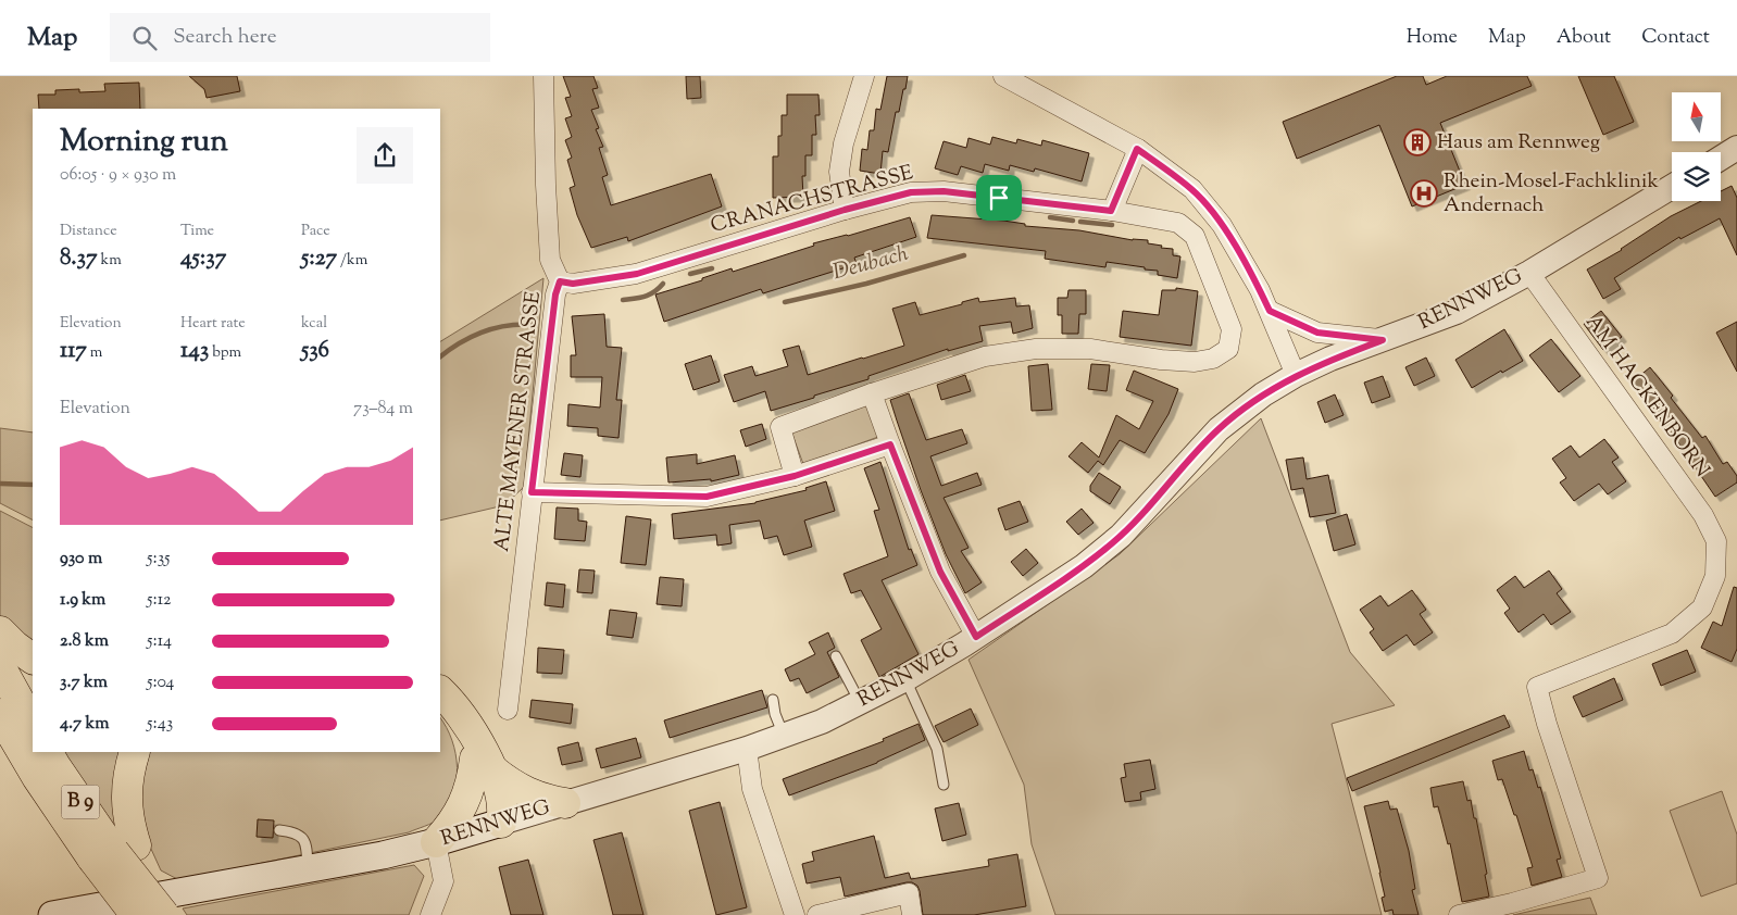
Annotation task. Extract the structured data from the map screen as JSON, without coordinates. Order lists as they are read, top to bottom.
{
  "streets": {
    "highway": ["B 9"],
    "main road": ["RENNWEG"],
    "street": ["CRANACHSTRASSE", "AM HACKENBORN", "ALTE MAYENER STRASSE"]
  },
  "crossings": [
    ["CRANACHSTRASSE", "ALTE MAYENER STRASSE"],
    ["RENNWEG", "AM HACKENBORN"]
  ],
  "water": ["Deubach"],
  "places": {
    "building": ["Haus am Rennweg"],
    "hospital": ["Rhein-Mosel-Fachklinik Andernach"]
  },
  "north": "top",
  "page": {
    "header": "Map",
    "search": "Search here",
    "nav": [
      "Home",
      "Map",
      "About",
      "Contact"
    ],
    "heading": ["Morning run", "06:05 · 9 × 930 m"],
    "stats": [
      ["Distance", "8.37 km"],
      ["Time", "45:37"],
      ["Pace", "5:27 /km"],
      ["Elevation", "117 m"],
      ["Heart rate", "143 bpm"],
      ["kcal", "536"]
    ],
    "chart": ["Elevation", "73–84 m"],
    "list": [
      {
        "name": "930 m",
        "note": "5:35"
      },
      {
        "name": "1.9 km",
        "note": "5:12"
      },
      {
        "name": "2.8 km",
        "note": "5:14"
      },
      {
        "name": "3.7 km",
        "note": "5:04"
      },
      {
        "name": "4.7 km",
        "note": "5:43"
      }
    ]
  }
}
